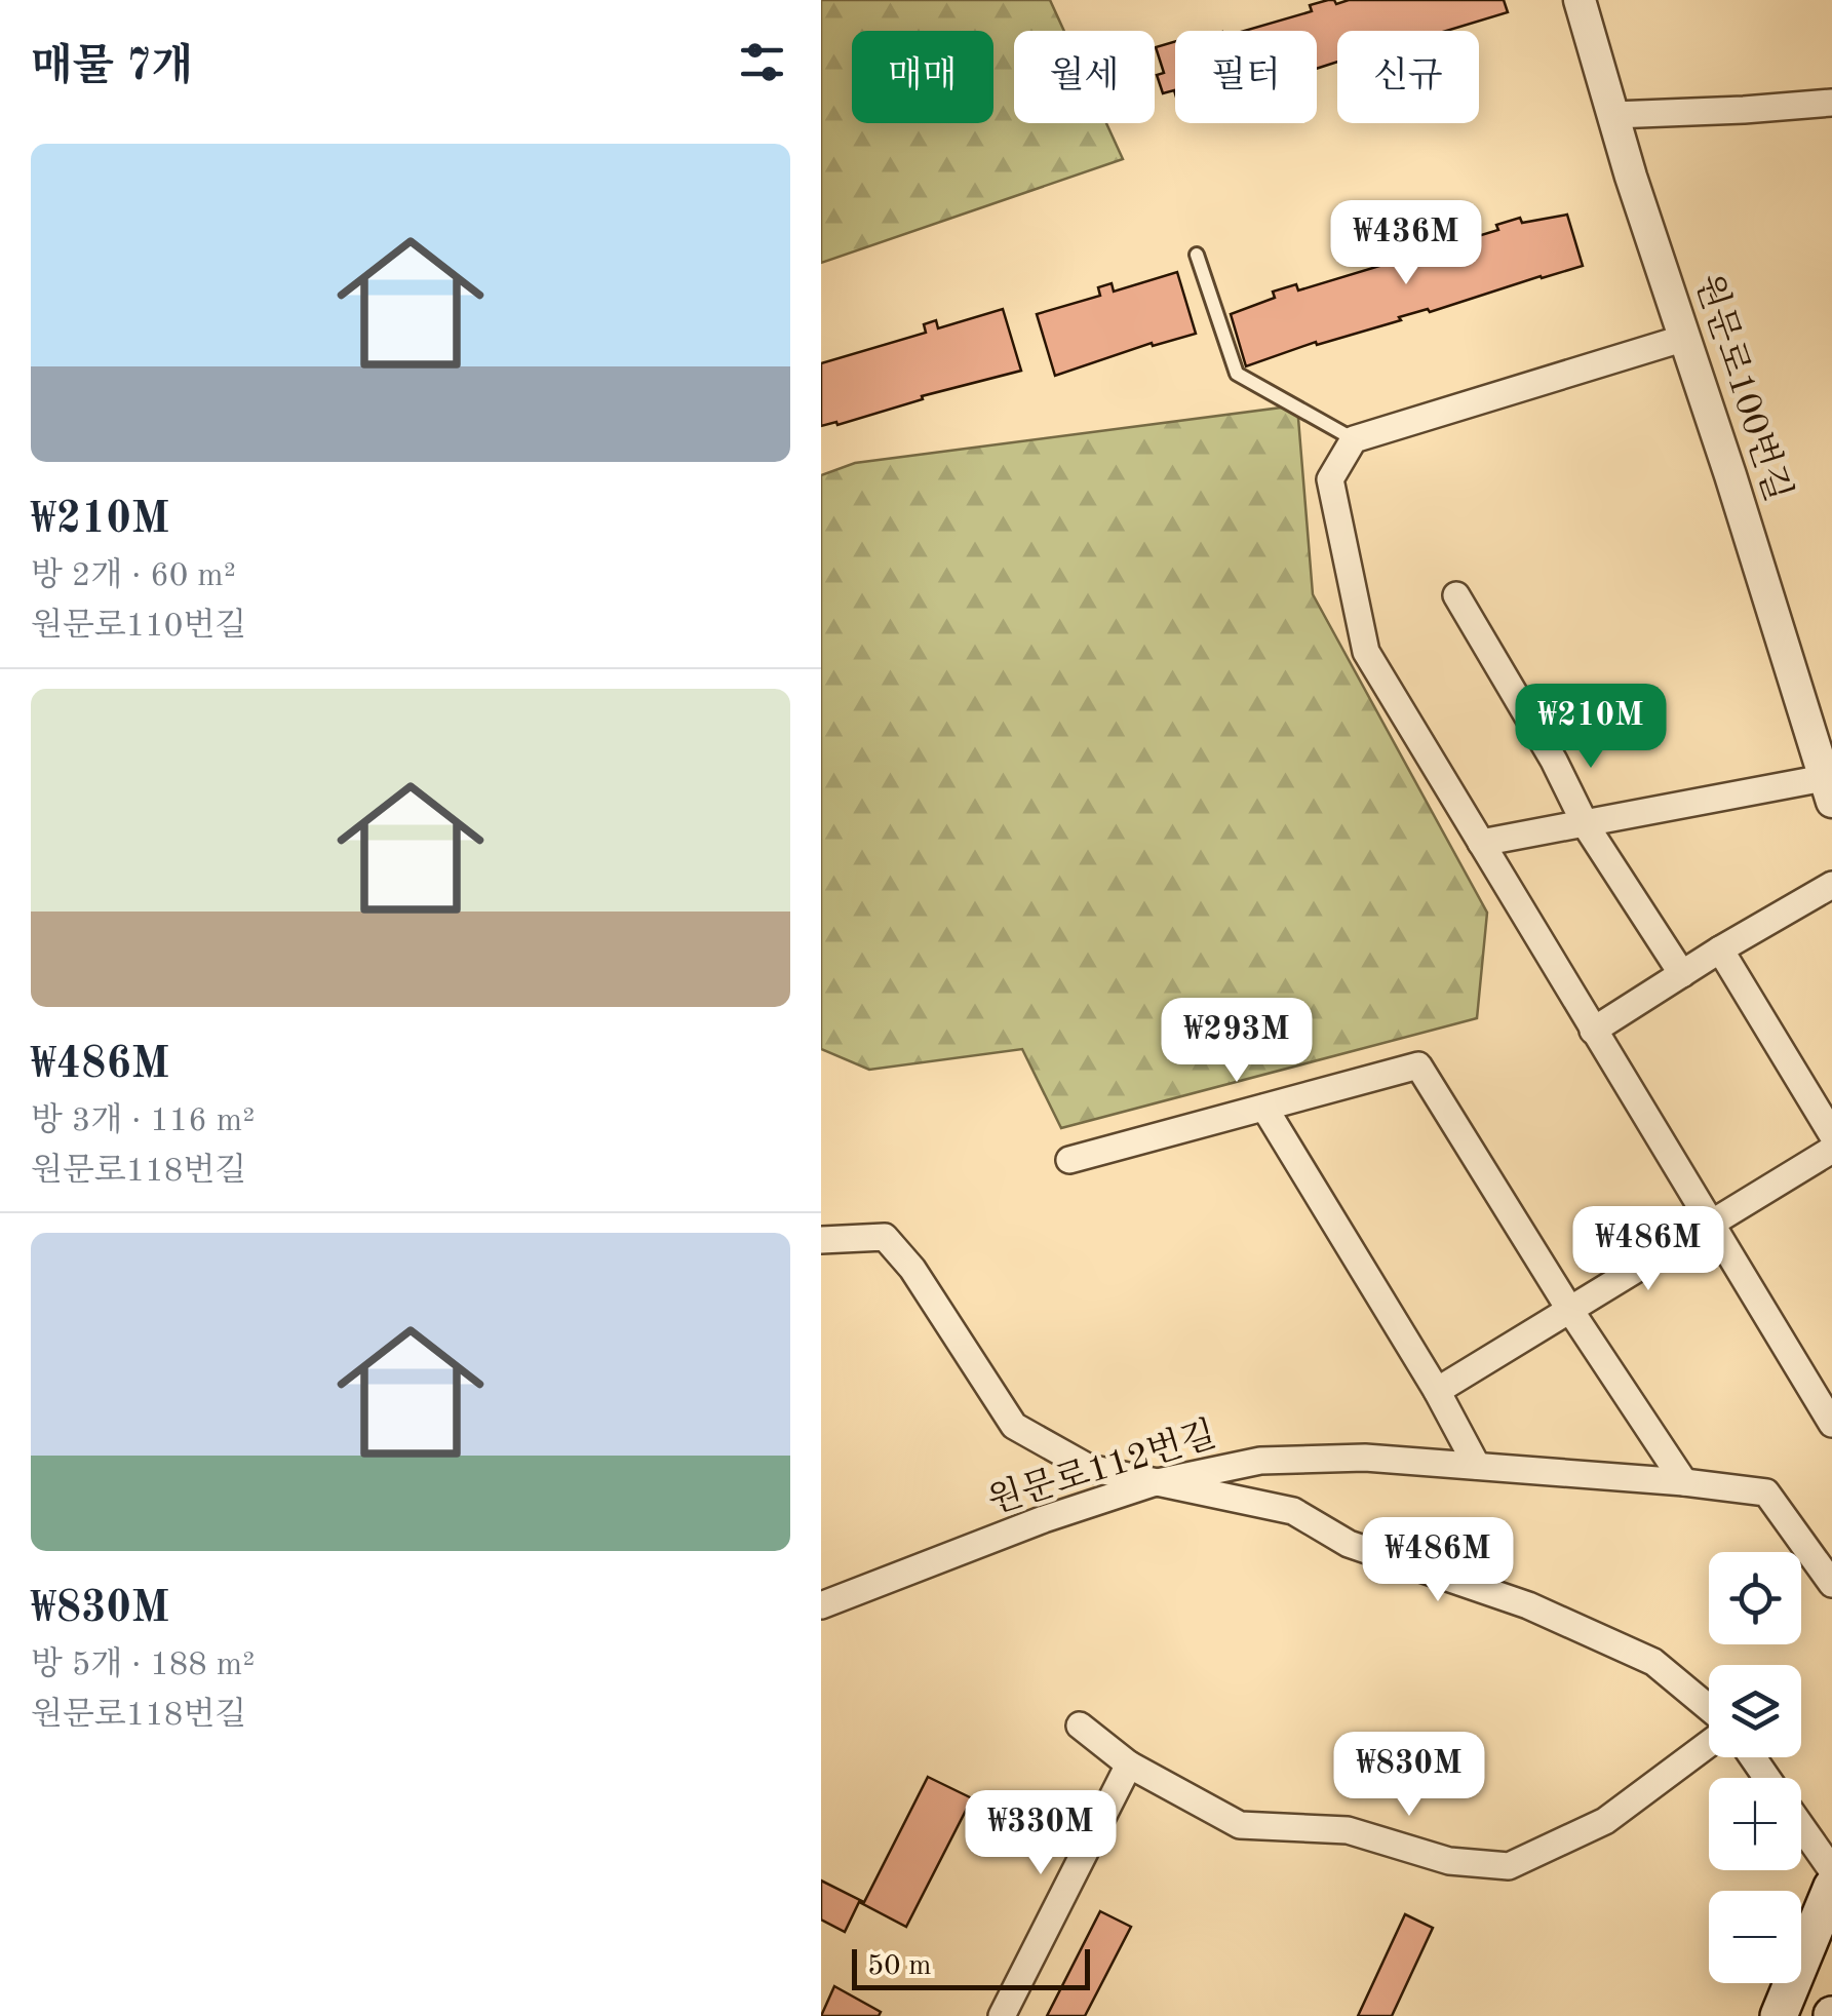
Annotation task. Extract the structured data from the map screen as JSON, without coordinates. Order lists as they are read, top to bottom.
{
  "streets": {
    "street": ["원문로100번길", "원문로112번길"]
  },
  "scale_bar": "50 m",
  "page": {
    "heading": "매물 7개",
    "chip": [
      "매매",
      "월세",
      "필터",
      "신규"
    ],
    "list": [
      {
        "name": "₩210M",
        "note": "방 2개 · 60 m² · 원문로110번길"
      },
      {
        "name": "₩486M",
        "note": "방 3개 · 116 m² · 원문로118번길"
      },
      {
        "name": "₩830M",
        "note": "방 5개 · 188 m² · 원문로118번길"
      }
    ],
    "price": [
      "₩436M",
      "₩210M",
      "₩293M",
      "₩486M",
      "₩486M",
      "₩830M",
      "₩330M"
    ],
    "map_buttons": ["+", "−"],
    "scale": "50 m"
  }
}
